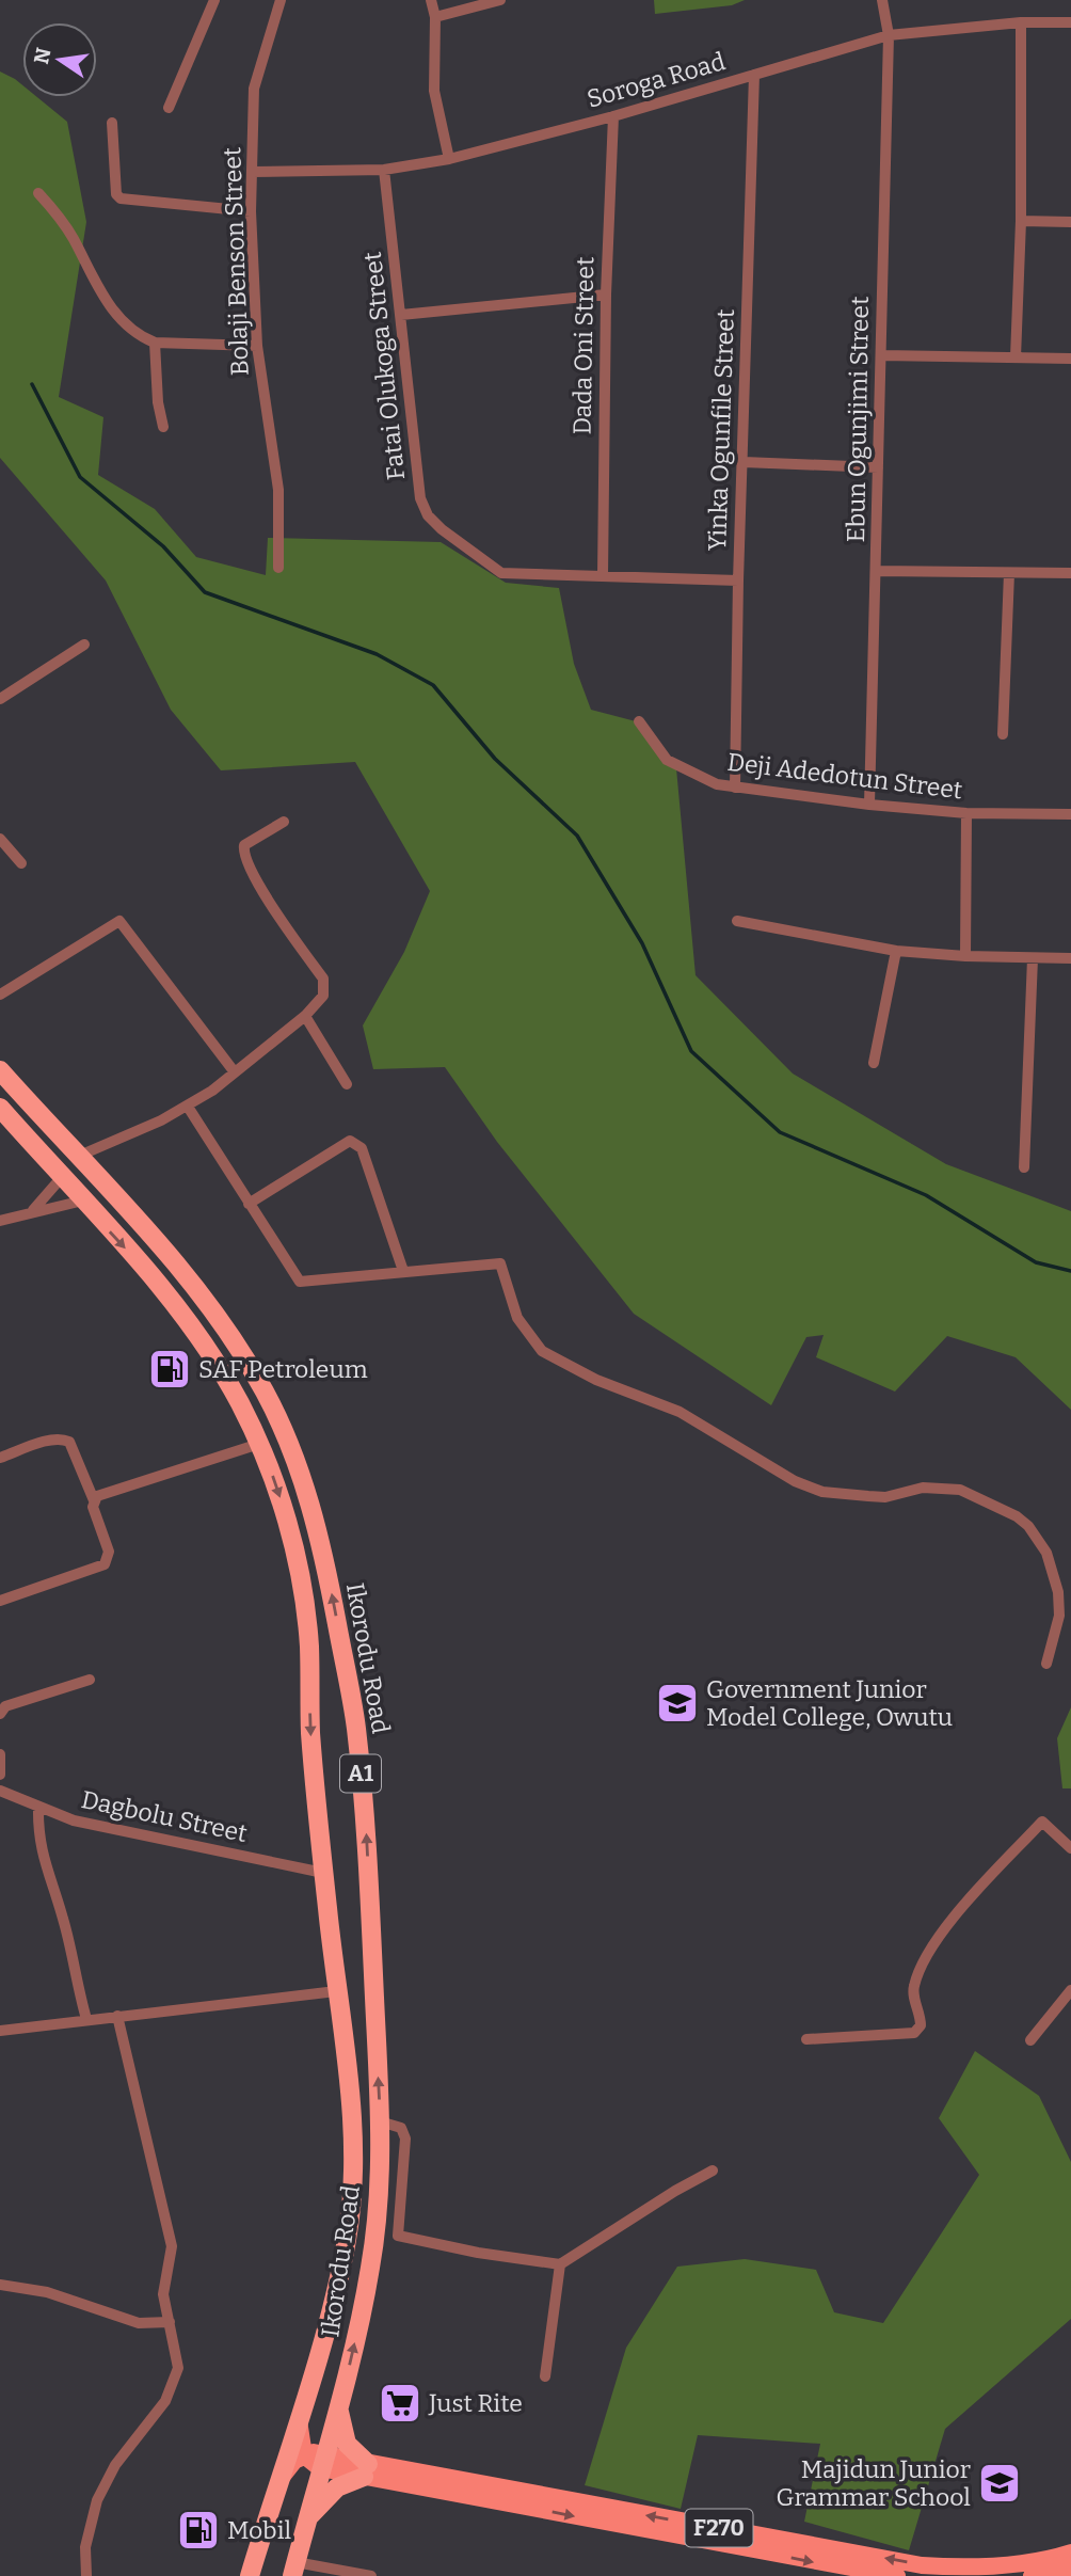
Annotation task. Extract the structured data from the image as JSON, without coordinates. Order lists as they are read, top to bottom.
{
  "streets": {
    "highway": ["Ikorodu Road", "A1"],
    "main road": ["F270"],
    "street": [
      "Soroga Road",
      "Bolaji Benson Street",
      "Dada Oni Street",
      "Fatai Olukoga Street",
      "Ebun Ogunjimi Street",
      "Yinka Ogunfile Street",
      "Deji Adedotun Street",
      "Dagbolu Street"
    ]
  },
  "crossings": [
    ["Soroga Road", "Bolaji Benson Street"],
    ["Soroga Road", "Dada Oni Street"],
    ["Soroga Road", "Fatai Olukoga Street"],
    ["Soroga Road", "Ebun Ogunjimi Street"],
    ["Soroga Road", "Yinka Ogunfile Street"],
    ["Dada Oni Street", "Fatai Olukoga Street"],
    ["Fatai Olukoga Street", "Yinka Ogunfile Street"],
    ["Ebun Ogunjimi Street", "Deji Adedotun Street"],
    ["Yinka Ogunfile Street", "Deji Adedotun Street"],
    ["Ikorodu Road", "Dagbolu Street"],
    ["Ikorodu Road", "F270"]
  ],
  "places": {
    "fuel station": ["SAF Petroleum", "Mobil"],
    "school or university": ["Government Junior Model College, Owutu", "Majidun Junior Grammar School"],
    "supermarket": ["Just Rite"]
  },
  "north": "left"
}
